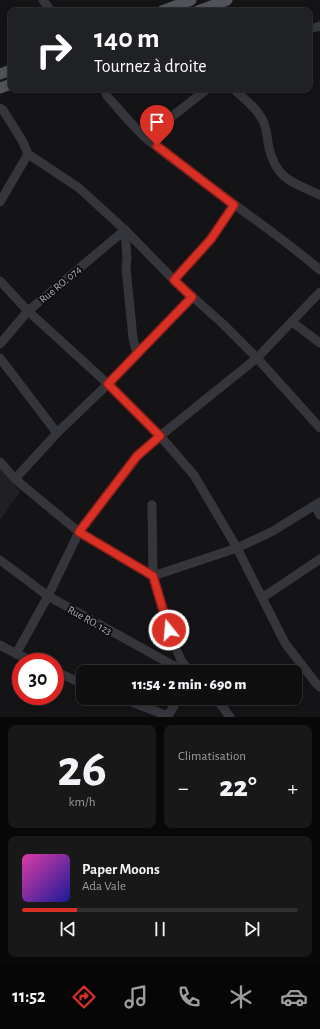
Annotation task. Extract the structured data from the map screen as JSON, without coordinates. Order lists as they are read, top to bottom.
{
  "streets": {
    "street": ["Rue RO. 074", "Rue RO. 123"]
  },
  "page": {
    "turn": ["140 m", "Tournez à droite"],
    "limit": "30",
    "trip": "11:54 · 2 min · 690 m",
    "tile": [
      ["26", "km/h"],
      "Climatisation"
    ],
    "heat": ["−", "22°", "+"],
    "song": ["Paper Moons", "Ada Vale"],
    "tabs": "11:52"
  }
}
